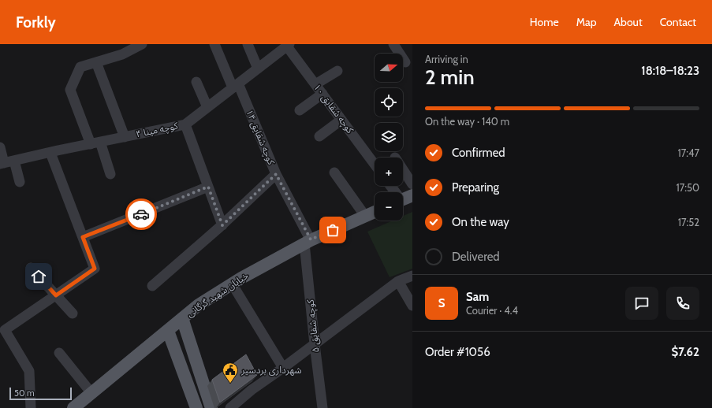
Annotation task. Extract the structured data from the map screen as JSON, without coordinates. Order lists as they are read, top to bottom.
{
  "streets": {
    "main road": ["خیابان شهید گرگانی"],
    "street": [
      "کوچه شقایق ۱۰",
      "کوچه مینا ۴",
      "کوچه شقایق ۱۴",
      "کوچه شقایق ۵"
    ]
  },
  "crossings": [
    ["کوچه شقایق ۱۰", "کوچه مینا ۴"],
    ["کوچه مینا ۴", "کوچه شقایق ۱۴"],
    ["کوچه شقایق ۱۴", "خیابان شهید گرگانی"],
    ["کوچه شقایق ۱۴", "کوچه شقایق ۵"],
    ["خیابان شهید گرگانی", "کوچه شقایق ۵"]
  ],
  "places": {
    "public building": ["شهرداری بردسیر"]
  },
  "scale_bar": "50 m",
  "north": "right",
  "page": {
    "header": "Forkly",
    "nav": [
      "Home",
      "Map",
      "About",
      "Contact"
    ],
    "heading": ["2 min", "Arriving in", "18:18–18:23"],
    "panel": [
      "Sam",
      "Courier · 4.4",
      "Order #1056",
      "$7.62"
    ],
    "map_buttons": ["+", "−"],
    "bar": "On the way · 140 m",
    "list": [
      ["Confirmed", "17:47"],
      ["Preparing", "17:50"],
      ["On the way", "17:52"],
      "Delivered"
    ],
    "round": "S",
    "scale": "50 m"
  }
}
